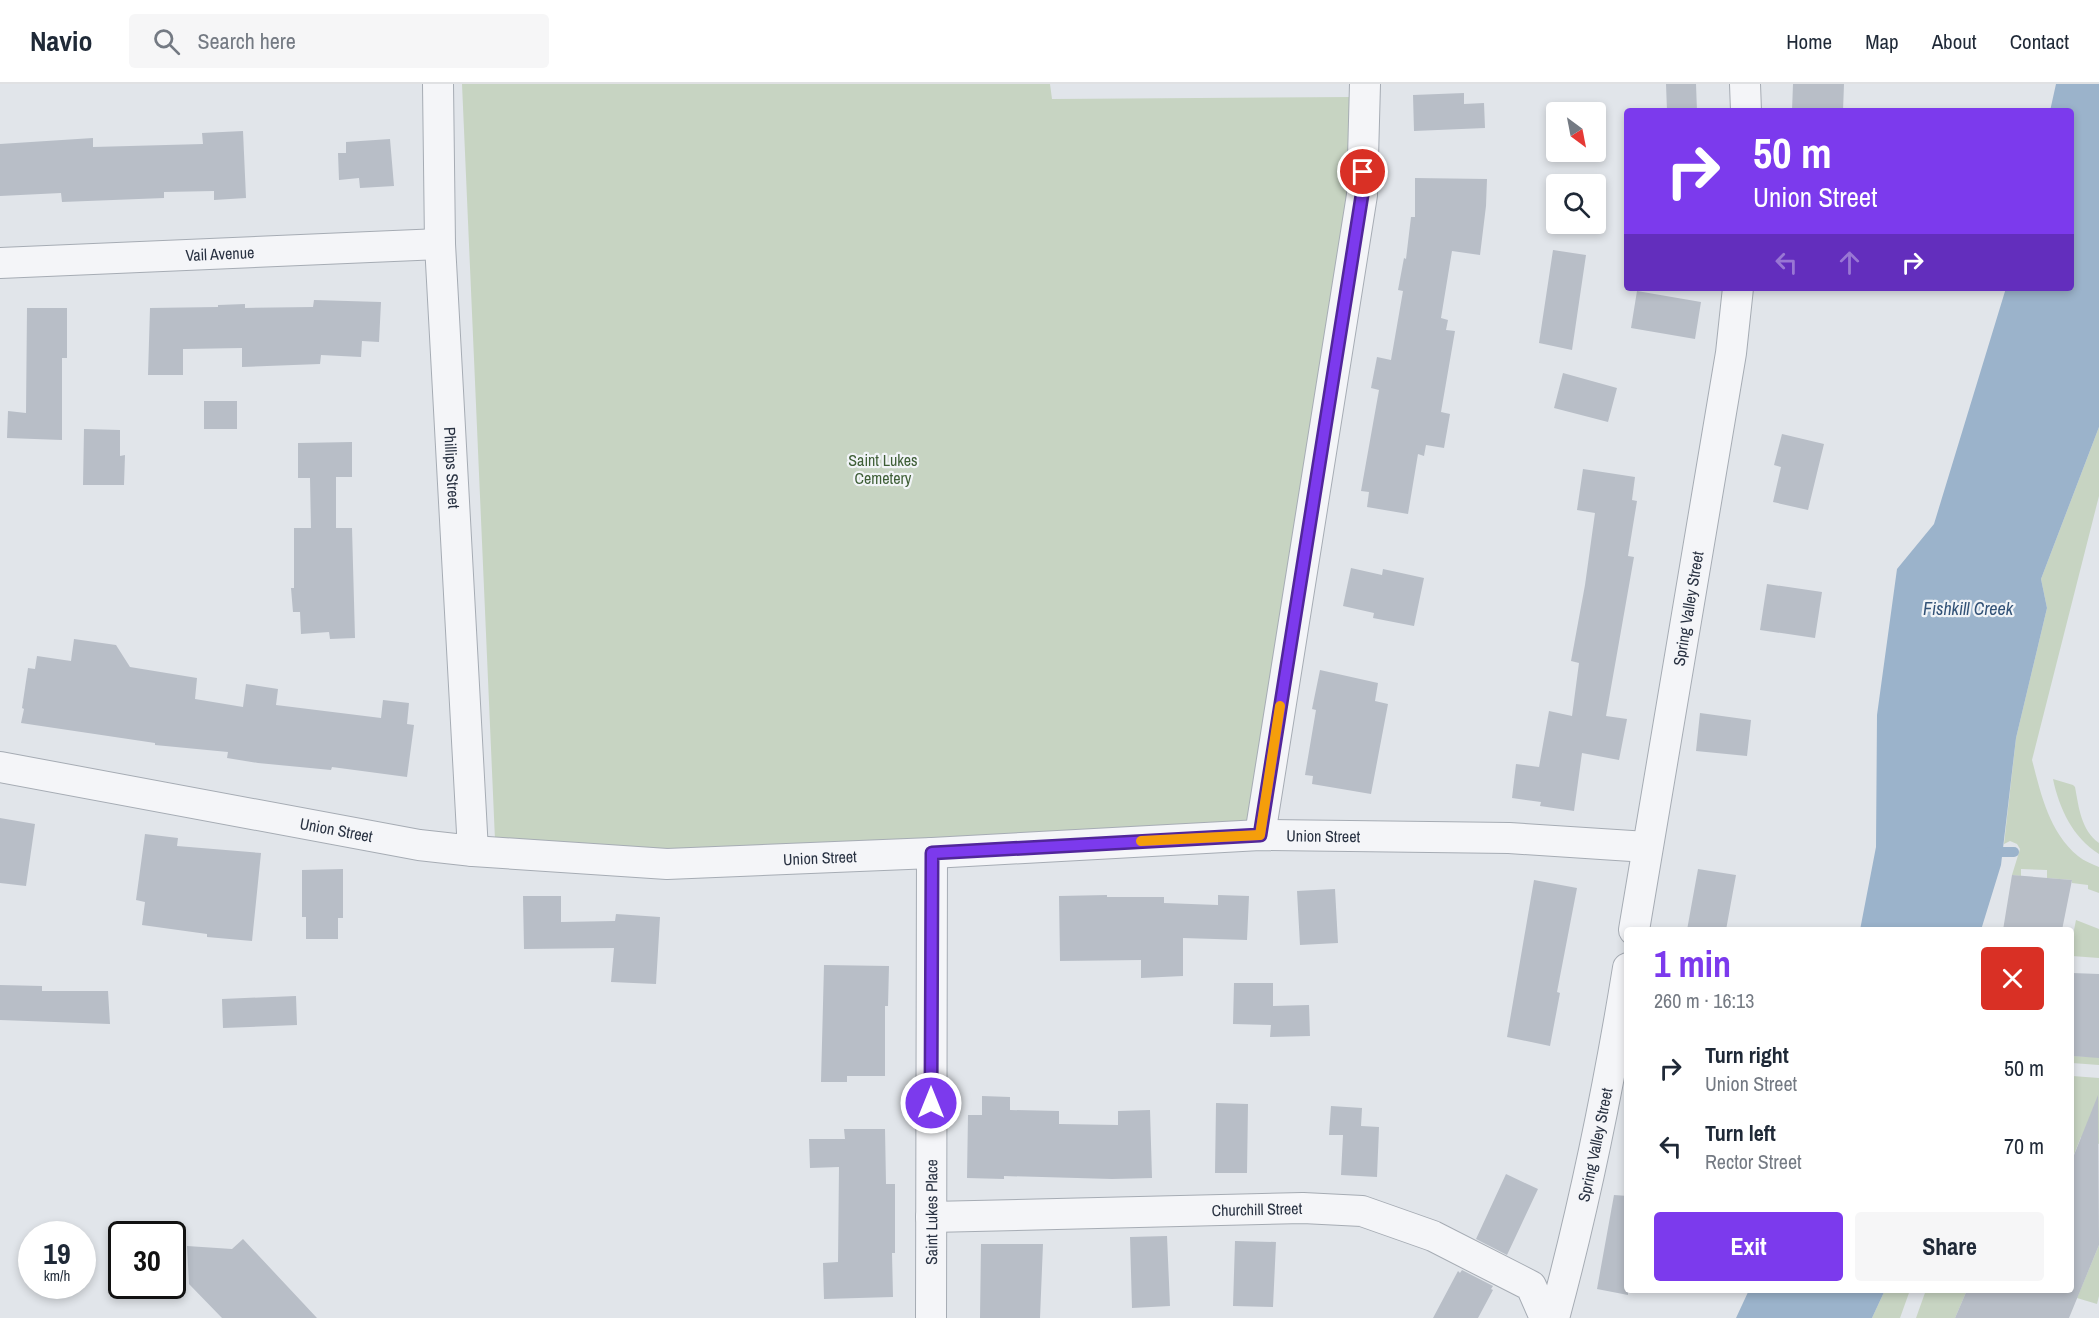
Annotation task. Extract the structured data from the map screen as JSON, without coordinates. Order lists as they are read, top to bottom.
{
  "streets": {
    "street": [
      "Vail Avenue",
      "Phillips Street",
      "Spring Valley Street",
      "Union Street",
      "Churchill Street",
      "Saint Lukes Place"
    ]
  },
  "crossings": [
    ["Vail Avenue", "Phillips Street"],
    ["Phillips Street", "Union Street"],
    ["Spring Valley Street", "Union Street"],
    ["Union Street", "Saint Lukes Place"],
    ["Churchill Street", "Saint Lukes Place"]
  ],
  "water": ["Fishkill Creek"],
  "parks": ["Saint Lukes Cemetery"],
  "north": "bottom right",
  "page": {
    "header": "Navio",
    "search": "Search here",
    "nav": [
      "Home",
      "Map",
      "About",
      "Contact"
    ],
    "turn": ["50 m", "Union Street"],
    "heading": ["1 min", "260 m · 16:13"],
    "list": [
      {
        "name": "Turn right",
        "note": "Union Street",
        "value": "50 m"
      },
      {
        "name": "Turn left",
        "note": "Rector Street",
        "value": "70 m"
      }
    ],
    "buttons": ["Exit", "Share"],
    "speed": "19 km/h",
    "limit": "30"
  }
}
